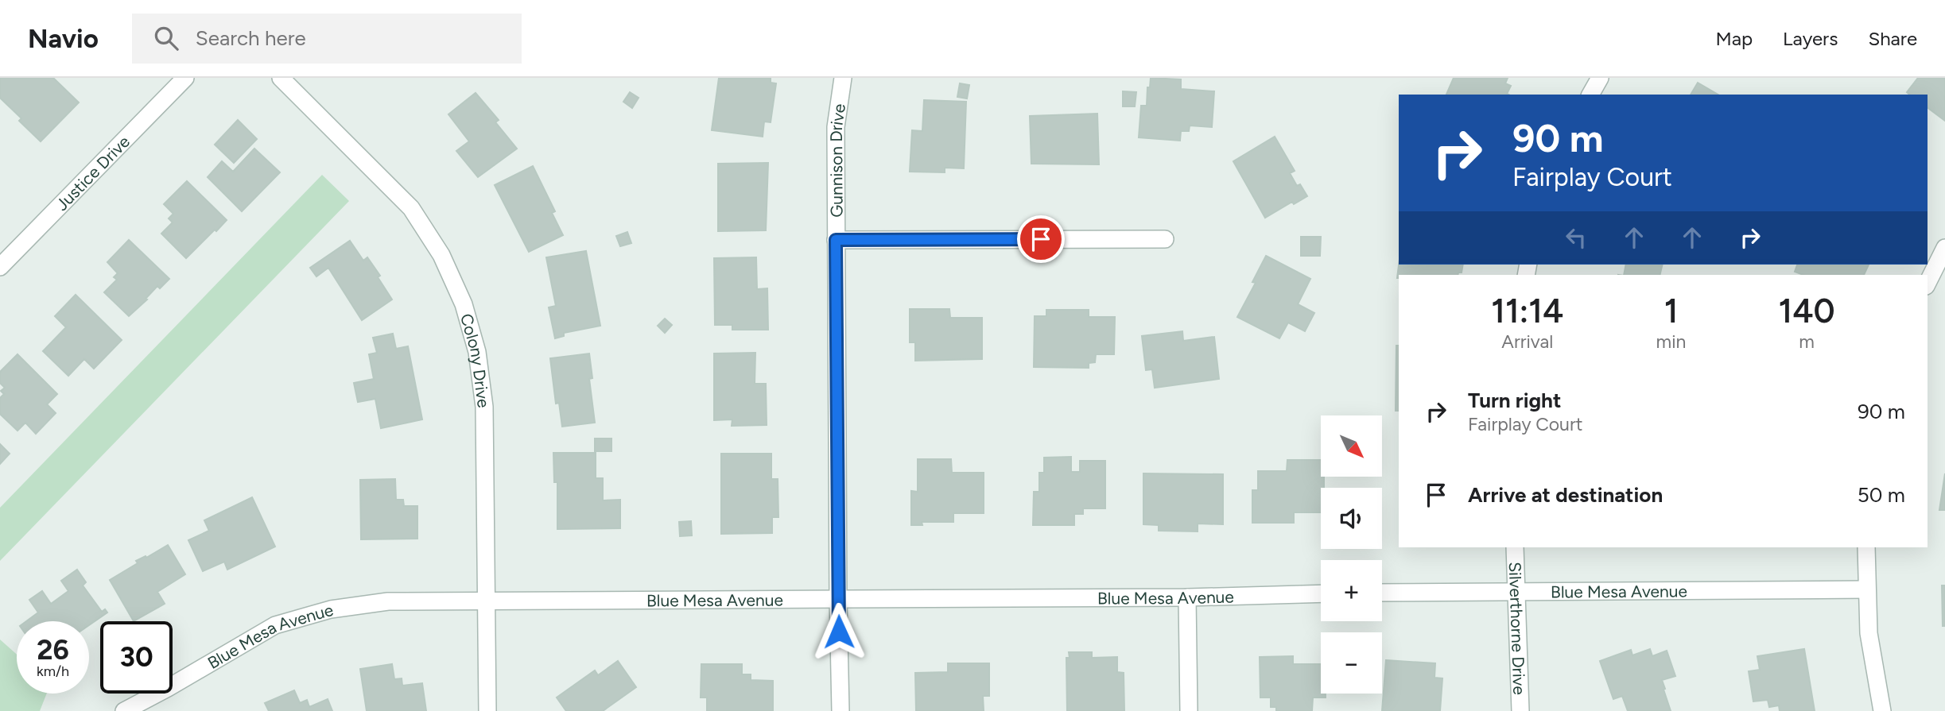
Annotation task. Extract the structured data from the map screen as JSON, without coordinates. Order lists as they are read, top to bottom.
{
  "streets": {
    "street": [
      "Gunnison Drive",
      "Justice Drive",
      "Colony Drive",
      "Blue Mesa Avenue",
      "Silverthorne Drive"
    ]
  },
  "crossings": [
    ["Gunnison Drive", "Blue Mesa Avenue"],
    ["Colony Drive", "Blue Mesa Avenue"],
    ["Blue Mesa Avenue", "Silverthorne Drive"]
  ],
  "north": "bottom right",
  "page": {
    "header": "Navio",
    "search": "Search here",
    "nav": ["Map", "Layers", "Share"],
    "turn": ["90 m", "Fairplay Court"],
    "eta": [
      "11:14",
      "Arrival",
      "1",
      "min",
      "140",
      "m"
    ],
    "list": [
      {
        "name": "Turn right",
        "note": "Fairplay Court",
        "value": "90 m"
      },
      {
        "name": "Arrive at destination",
        "value": "50 m"
      }
    ],
    "map_buttons": ["+", "−"],
    "speed": "26 km/h",
    "limit": "30"
  }
}
